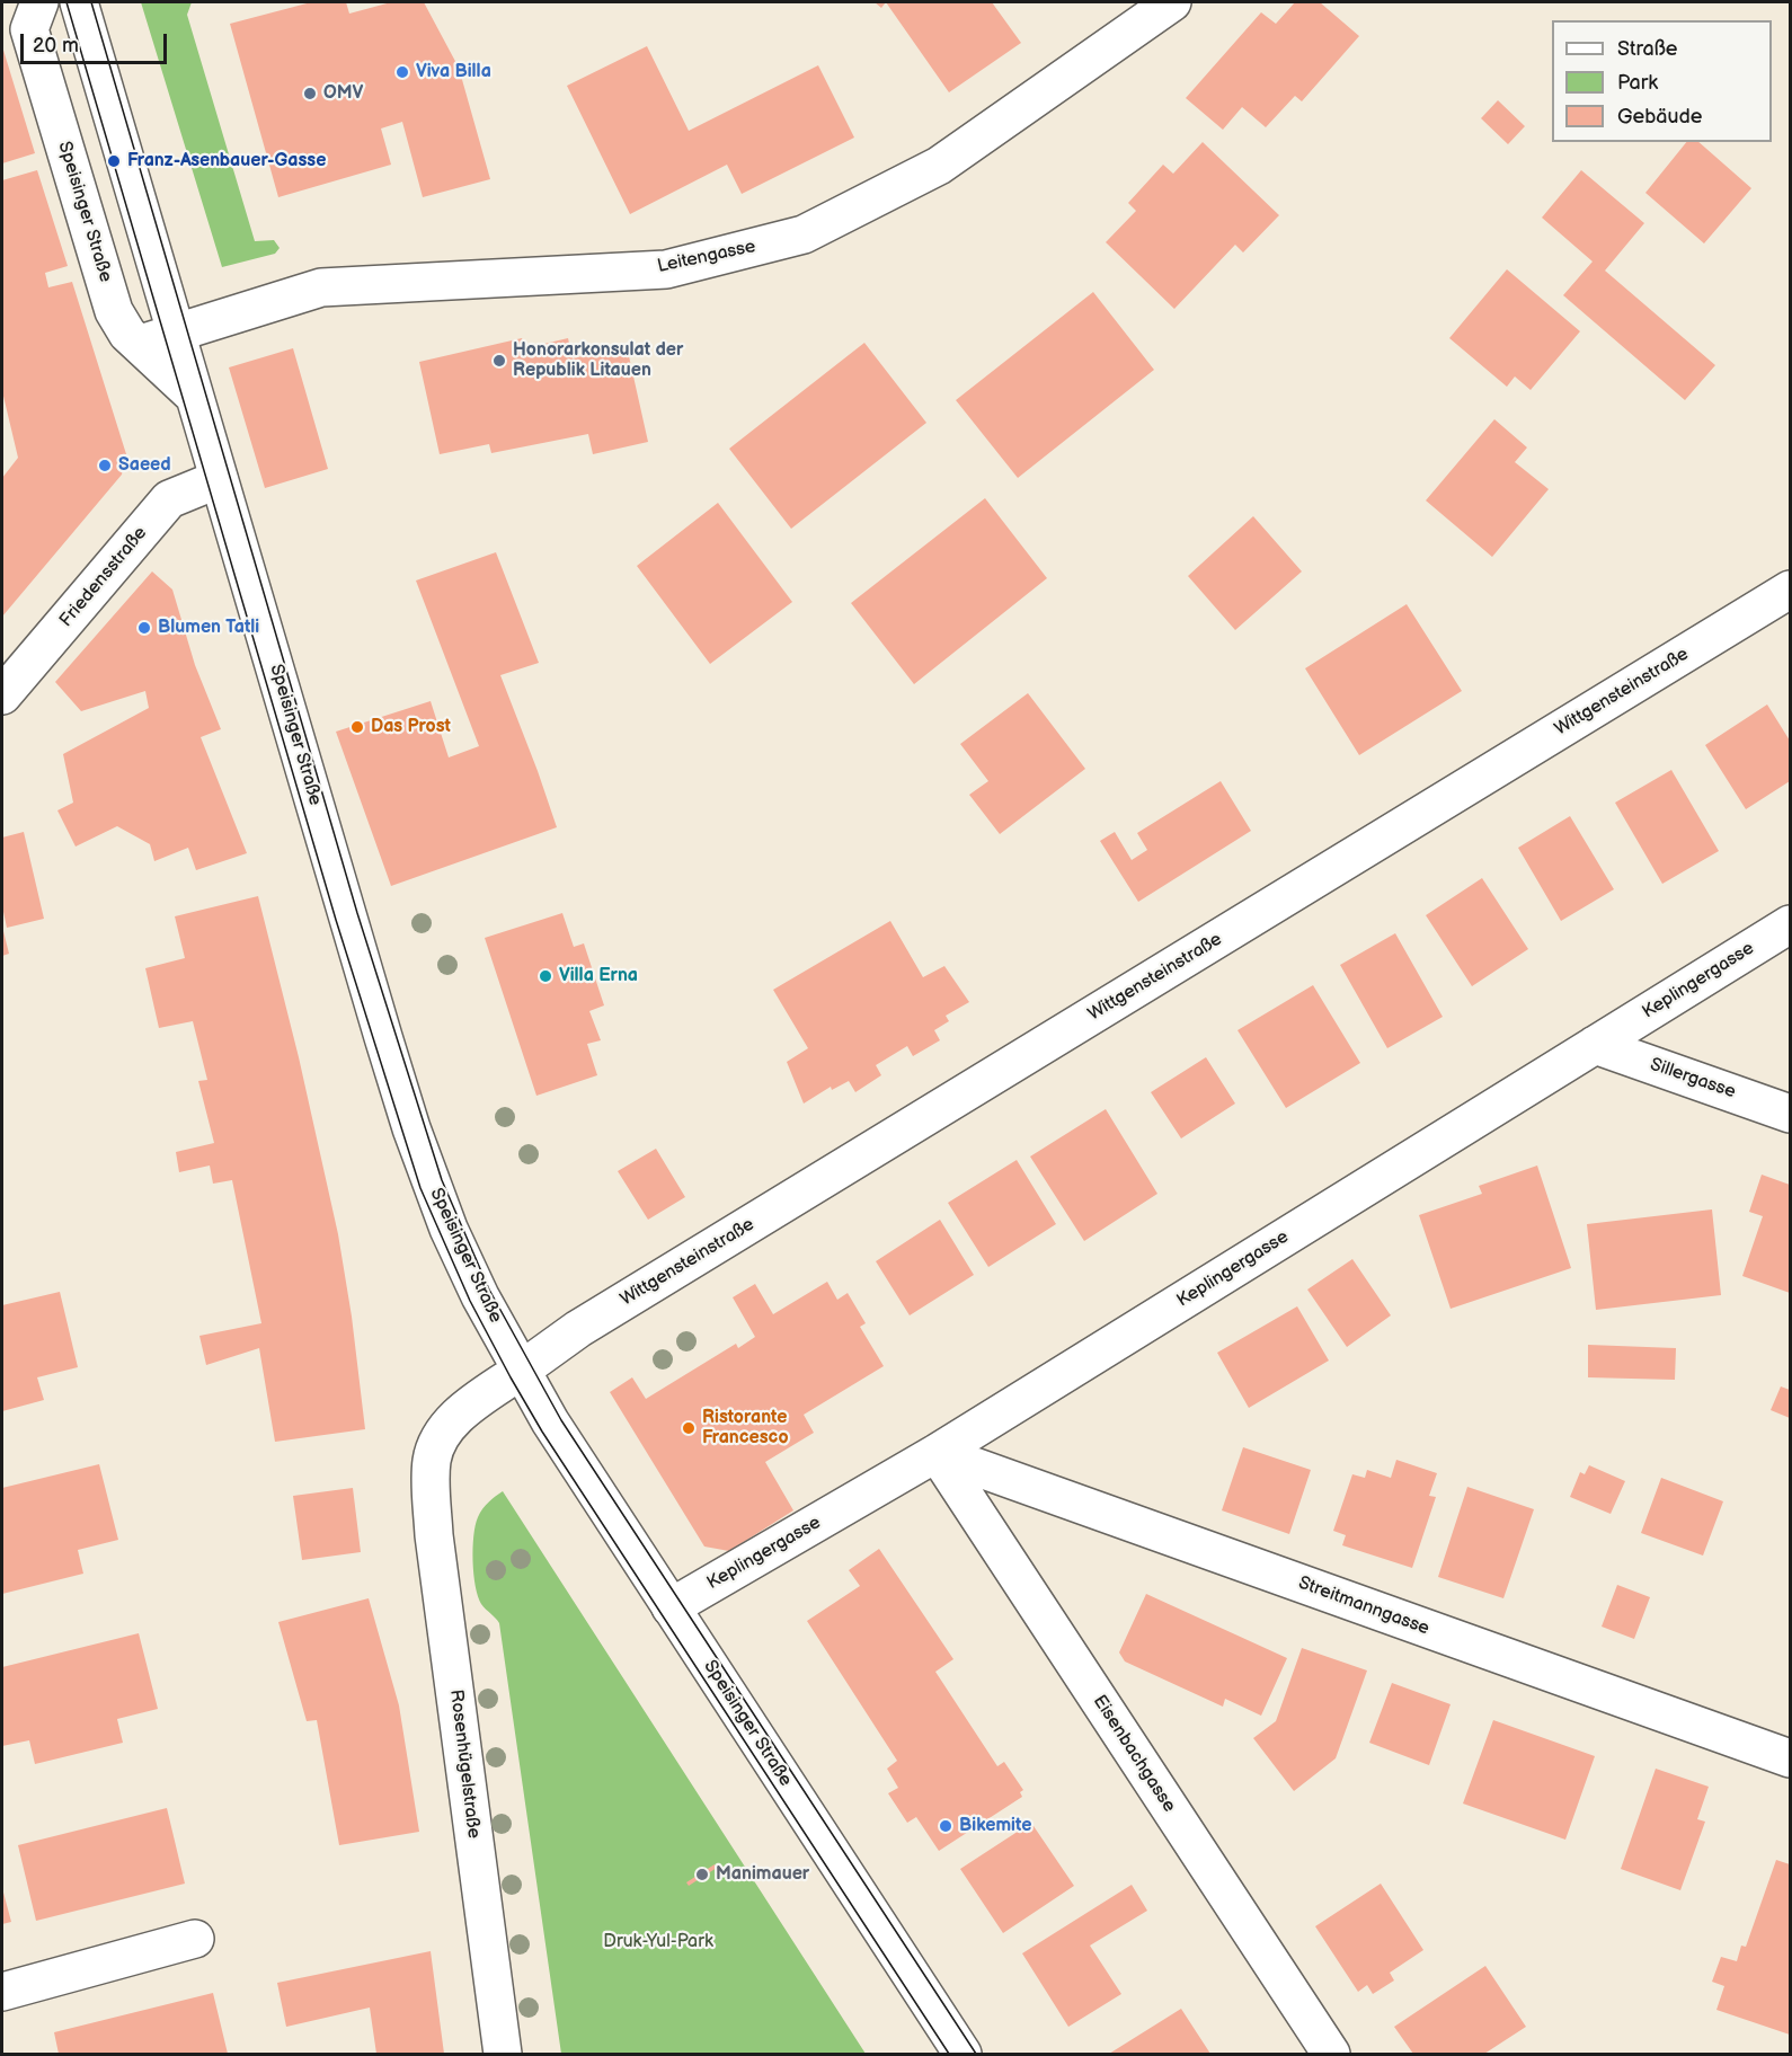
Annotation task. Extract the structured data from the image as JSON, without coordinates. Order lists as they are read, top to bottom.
{
  "streets": {
    "street": [
      "Speisinger Straße",
      "Leitengasse",
      "Friedensstraße",
      "Wittgensteinstraße",
      "Keplingergasse",
      "Sillergasse",
      "Streitmanngasse",
      "Eisenbachgasse",
      "Rosenhügelstraße"
    ]
  },
  "crossings": [
    ["Speisinger Straße", "Leitengasse"],
    ["Speisinger Straße", "Friedensstraße"],
    ["Speisinger Straße", "Wittgensteinstraße"],
    ["Speisinger Straße", "Keplingergasse"],
    ["Wittgensteinstraße", "Rosenhügelstraße"],
    ["Keplingergasse", "Sillergasse"],
    ["Keplingergasse", "Streitmanngasse"],
    ["Keplingergasse", "Eisenbachgasse"],
    ["Streitmanngasse", "Eisenbachgasse"]
  ],
  "parks": ["Druk-Yul-Park"],
  "places": [
    "Viva Billa",
    "OMV",
    "Franz-Asenbauer-Gasse",
    "Honorarkonsulat der Republik Litauen",
    "Saeed",
    "Blumen Tatli",
    "Das Prost",
    "Villa Erna",
    "Ristorante Francesco",
    "Bikemite",
    "Manimauer"
  ],
  "legend": ["Straße", "Park", "Gebäude"],
  "scale_bar": "20 m"
}
